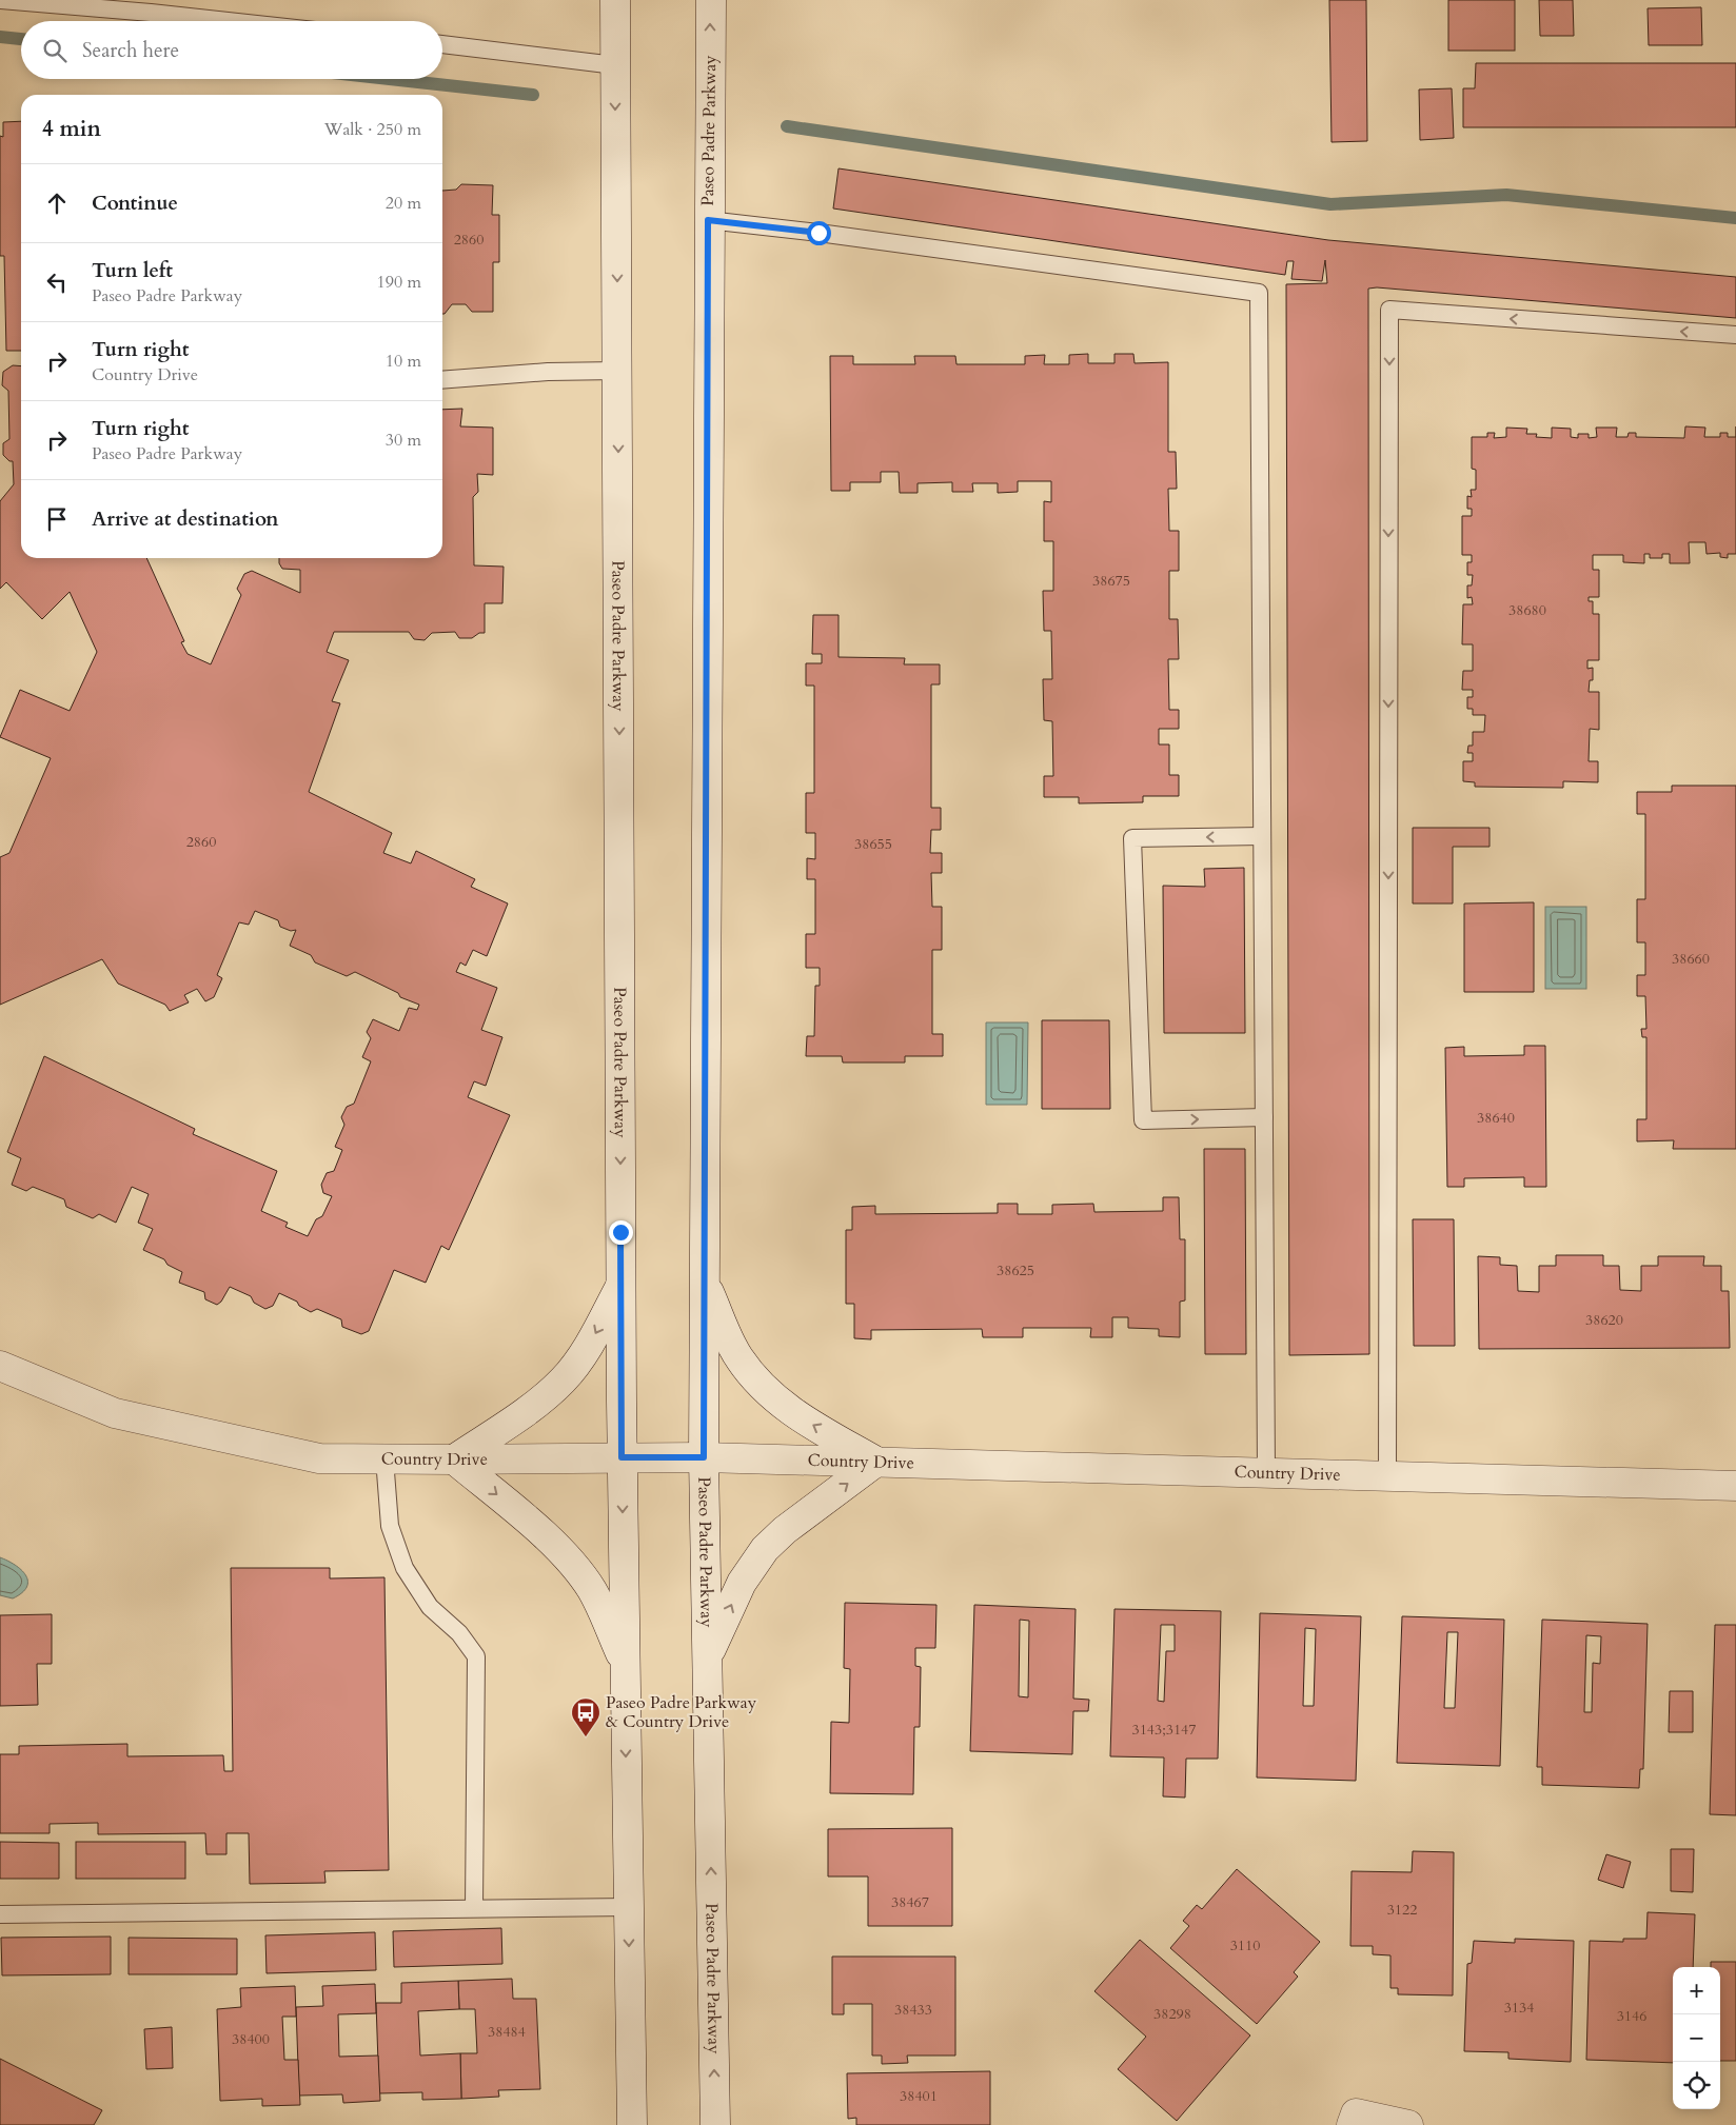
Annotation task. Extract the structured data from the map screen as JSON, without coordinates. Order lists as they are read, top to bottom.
{
  "streets": {
    "main road": ["Paseo Padre Parkway", "Country Drive"]
  },
  "crossings": [
    ["Paseo Padre Parkway", "Country Drive"]
  ],
  "places": {
    "bus stop": ["Paseo Padre Parkway & Country Drive"]
  },
  "house_numbers": [
    "2860",
    "38675",
    "38680",
    "2860",
    "38655",
    "38660",
    "38640",
    "38625",
    "38620",
    "3143;3147",
    "38467",
    "3122",
    "3110",
    "3134",
    "38433",
    "38298",
    "3146",
    "38484",
    "38400",
    "38401"
  ],
  "page": {
    "search": "Search here",
    "heading": ["4 min", "Walk · 250 m"],
    "list": [
      ["Continue", "20 m"],
      ["Turn left", "Paseo Padre Parkway", "190 m"],
      ["Turn right", "Country Drive", "10 m"],
      ["Turn right", "Paseo Padre Parkway", "30 m"],
      "Arrive at destination"
    ],
    "map_buttons": ["+", "−"]
  }
}
